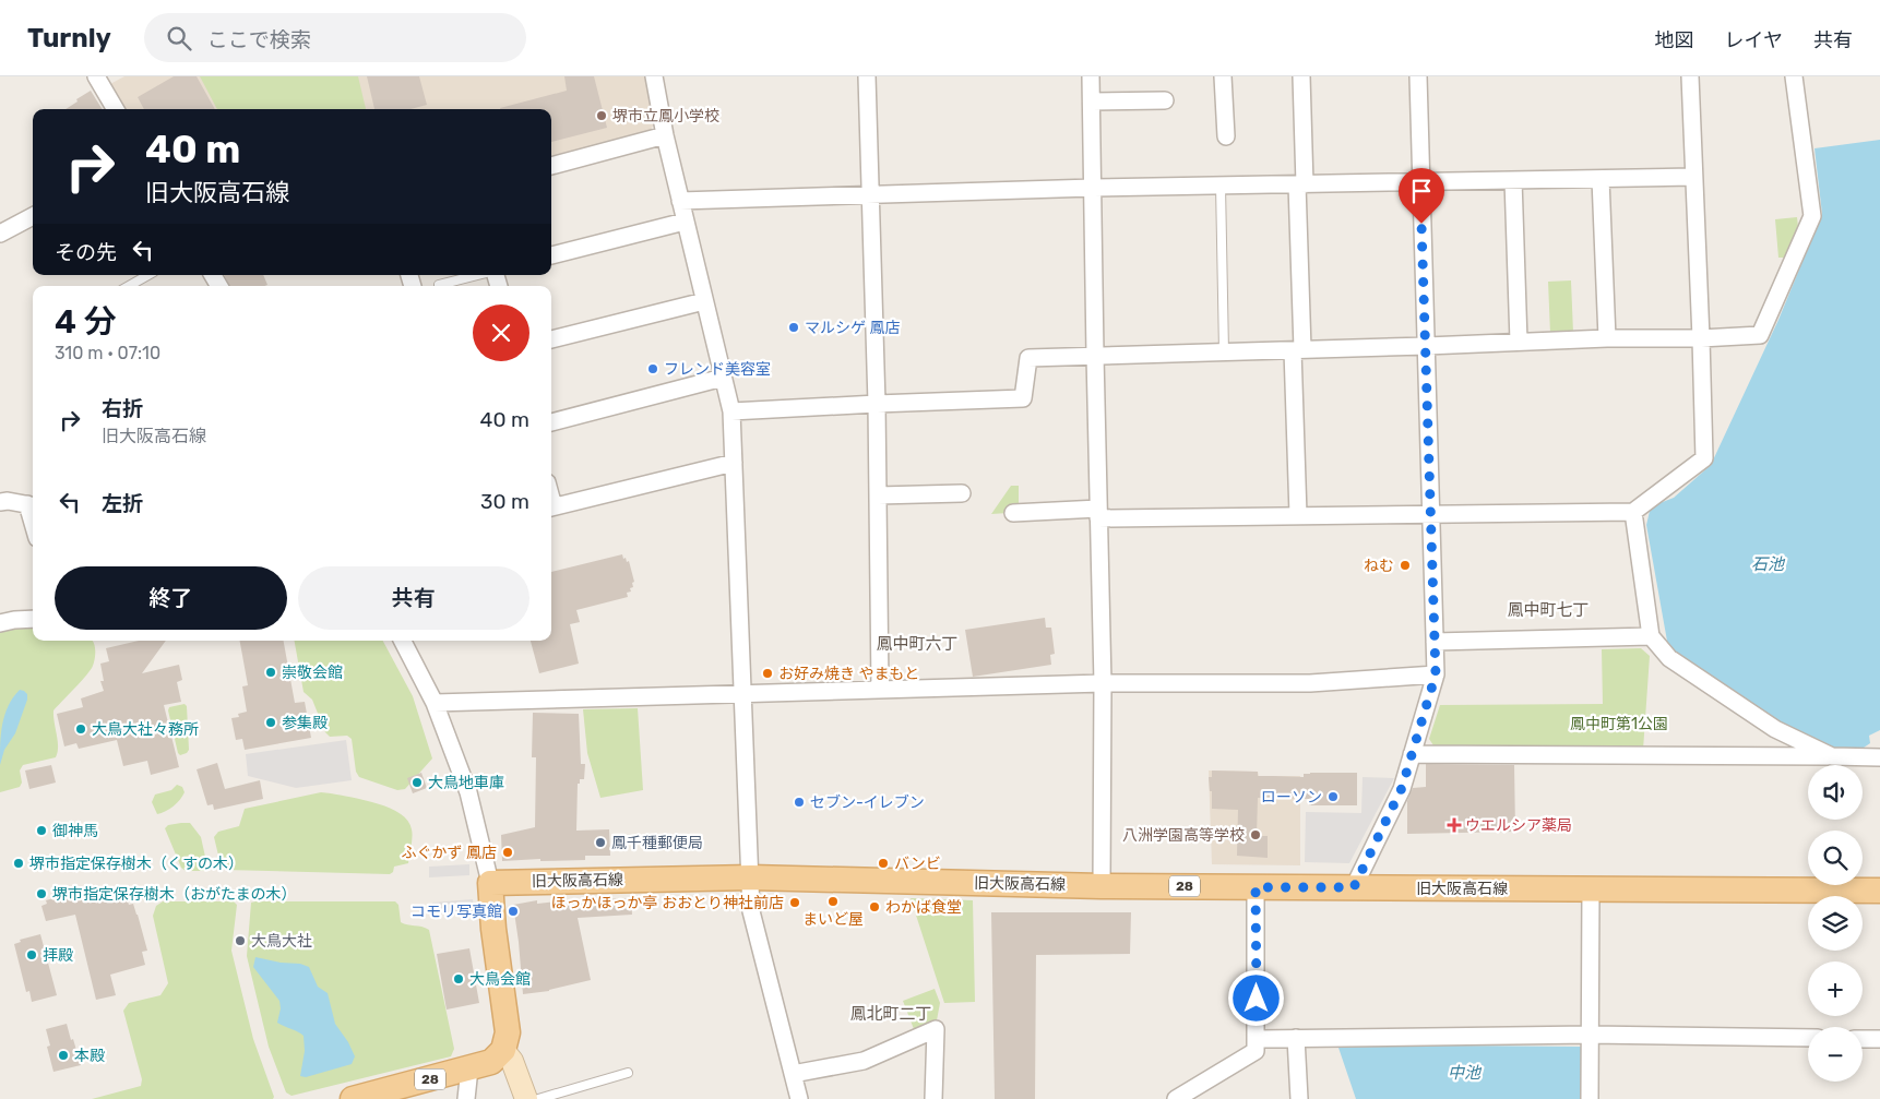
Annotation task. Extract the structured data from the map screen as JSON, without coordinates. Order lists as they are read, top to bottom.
{
  "streets": {
    "main road": ["旧大阪高石線", "28"]
  },
  "districts": ["鳳中町七丁", "鳳中町六丁", "鳳北町二丁"],
  "water": ["石池", "中池"],
  "parks": ["鳳中町第1公園"],
  "places": {
    "other": [
      "堺市立鳳小学校",
      "マルシゲ 鳳店",
      "フレンド美容室",
      "ねむ",
      "崇敬会館",
      "お好み焼き やまもと",
      "参集殿",
      "大鳥大社々務所",
      "大鳥地車庫",
      "ローソン",
      "セブン-イレブン",
      "御神馬",
      "八洲学園高等学校",
      "鳳千種郵便局",
      "ふぐかず 鳳店",
      "堺市指定保存樹木（くすの木）",
      "バンビ",
      "堺市指定保存樹木（おがたまの木）",
      "まいど屋",
      "ほっかほっか亭 おおとり神社前店",
      "わかば食堂",
      "コモリ写真館",
      "大鳥大社",
      "拝殿",
      "大鳥会館",
      "本殿"
    ],
    "health": ["ウエルシア薬局"]
  },
  "page": {
    "header": "Turnly",
    "search": "ここで検索",
    "nav": ["地図", "レイヤ", "共有"],
    "turn": ["40 m", "旧大阪高石線"],
    "then": "その先",
    "heading": ["4 分", "310 m · 07:10"],
    "list": [
      {
        "name": "右折",
        "note": "旧大阪高石線",
        "value": "40 m"
      },
      {
        "name": "左折",
        "value": "30 m"
      }
    ],
    "buttons": ["終了", "共有"],
    "map_buttons": ["+", "−"]
  }
}
